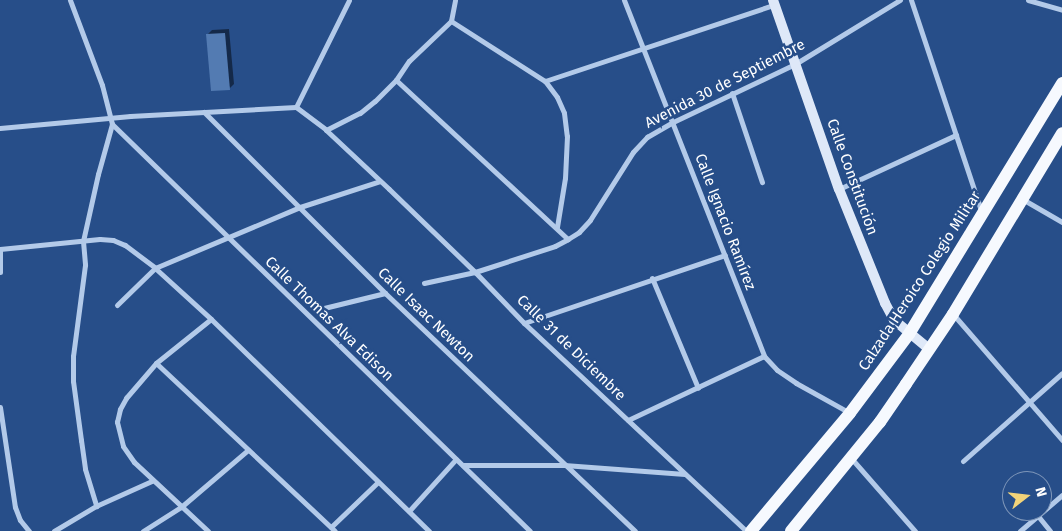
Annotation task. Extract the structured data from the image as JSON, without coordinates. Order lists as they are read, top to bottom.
{
  "streets": {
    "main road": ["Calzada Heroico Colegio Militar"],
    "street": [
      "Avenida 30 de Septiembre",
      "Calle Constitución",
      "Calle Ignacio Ramírez",
      "Calle Isaac Newton",
      "Calle Thomas Alva Edison",
      "Calle 31 de Diciembre"
    ]
  },
  "crossings": [
    ["Avenida 30 de Septiembre", "Calle Constitución"],
    ["Avenida 30 de Septiembre", "Calle Ignacio Ramírez"],
    ["Avenida 30 de Septiembre", "Calle 31 de Diciembre"],
    ["Calle Constitución", "Calzada Heroico Colegio Militar"],
    ["Calle Ignacio Ramírez", "Calzada Heroico Colegio Militar"]
  ],
  "north": "right"
}
